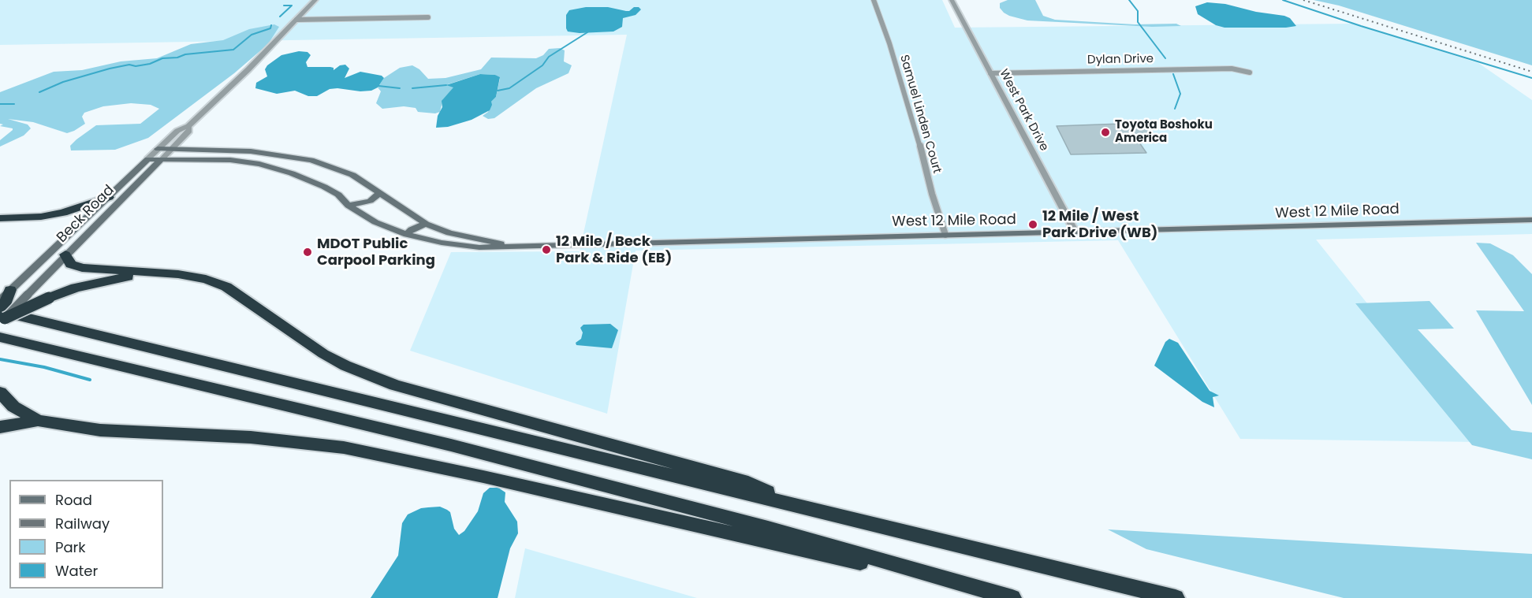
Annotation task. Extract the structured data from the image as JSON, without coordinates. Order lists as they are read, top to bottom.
{
  "streets": {
    "main road": ["West 12 Mile Road", "Beck Road"],
    "street": ["Dylan Drive", "West Park Drive", "Samuel Linden Court"]
  },
  "crossings": [
    ["Dylan Drive", "West Park Drive"],
    ["West Park Drive", "West 12 Mile Road"],
    ["Samuel Linden Court", "West 12 Mile Road"],
    ["West 12 Mile Road", "Beck Road"]
  ],
  "places": [
    "Toyota Boshoku America",
    "12 Mile / West Park Drive (WB)",
    "12 Mile / Beck Park & Ride (EB)",
    "MDOT Public Carpool Parking"
  ],
  "legend": [
    "Road",
    "Railway",
    "Park",
    "Water"
  ]
}
